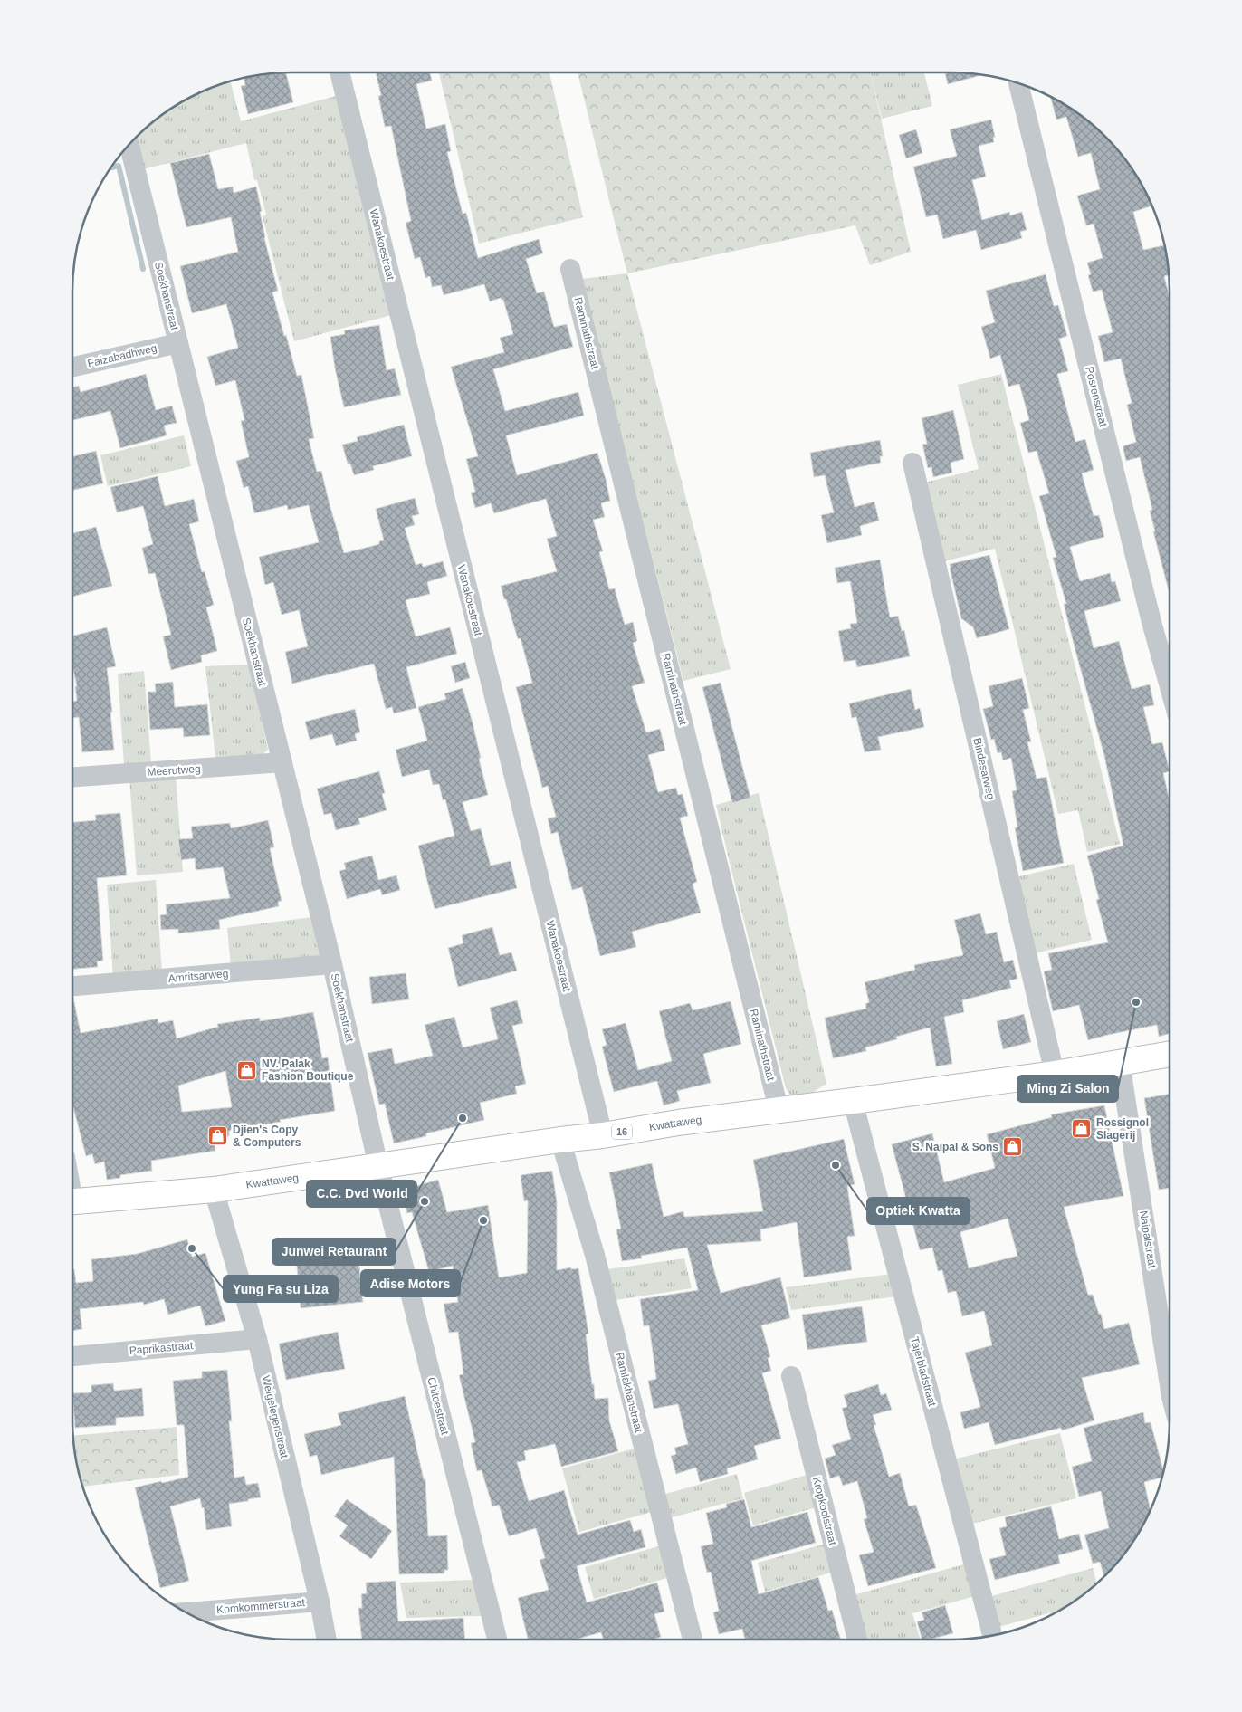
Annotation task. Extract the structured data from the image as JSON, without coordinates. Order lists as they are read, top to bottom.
{
  "streets": {
    "main road": ["Kwattaweg", "16"],
    "street": [
      "Wanakoestraat",
      "Soekhanstraat",
      "Raminathstraat",
      "Faizabadhweg",
      "Posrenstraat",
      "Bindesarweg",
      "Meerutweg",
      "Amritsarweg",
      "Naipalstraat",
      "Paprikastraat",
      "Tajerbladstraat",
      "Ramlakhanstraat",
      "Chitoestraat",
      "Welgelegenstraat",
      "Kropkoolstraat",
      "Komkommerstraat"
    ]
  },
  "crossings": [
    ["Wanakoestraat", "Kwattaweg"],
    ["Soekhanstraat", "Faizabadhweg"],
    ["Soekhanstraat", "Meerutweg"],
    ["Soekhanstraat", "Amritsarweg"],
    ["Soekhanstraat", "Kwattaweg"],
    ["Soekhanstraat", "Chitoestraat"],
    ["Raminathstraat", "Kwattaweg"],
    ["Bindesarweg", "Kwattaweg"],
    ["Kwattaweg", "Naipalstraat"],
    ["Kwattaweg", "Tajerbladstraat"],
    ["Kwattaweg", "Ramlakhanstraat"],
    ["Kwattaweg", "Chitoestraat"],
    ["Kwattaweg", "Welgelegenstraat"],
    ["Paprikastraat", "Welgelegenstraat"],
    ["Welgelegenstraat", "Komkommerstraat"]
  ],
  "places": {
    "other": [
      "Ming Zi Salon",
      "C.C. Dvd World",
      "Optiek Kwatta",
      "Junwei Retaurant",
      "Adise Motors",
      "Yung Fa su Liza"
    ],
    "shop": [
      "NV. Palak Fashion Boutique",
      "Rossignol Slagerij",
      "Djien's Copy & Computers",
      "S. Naipal & Sons"
    ]
  }
}
